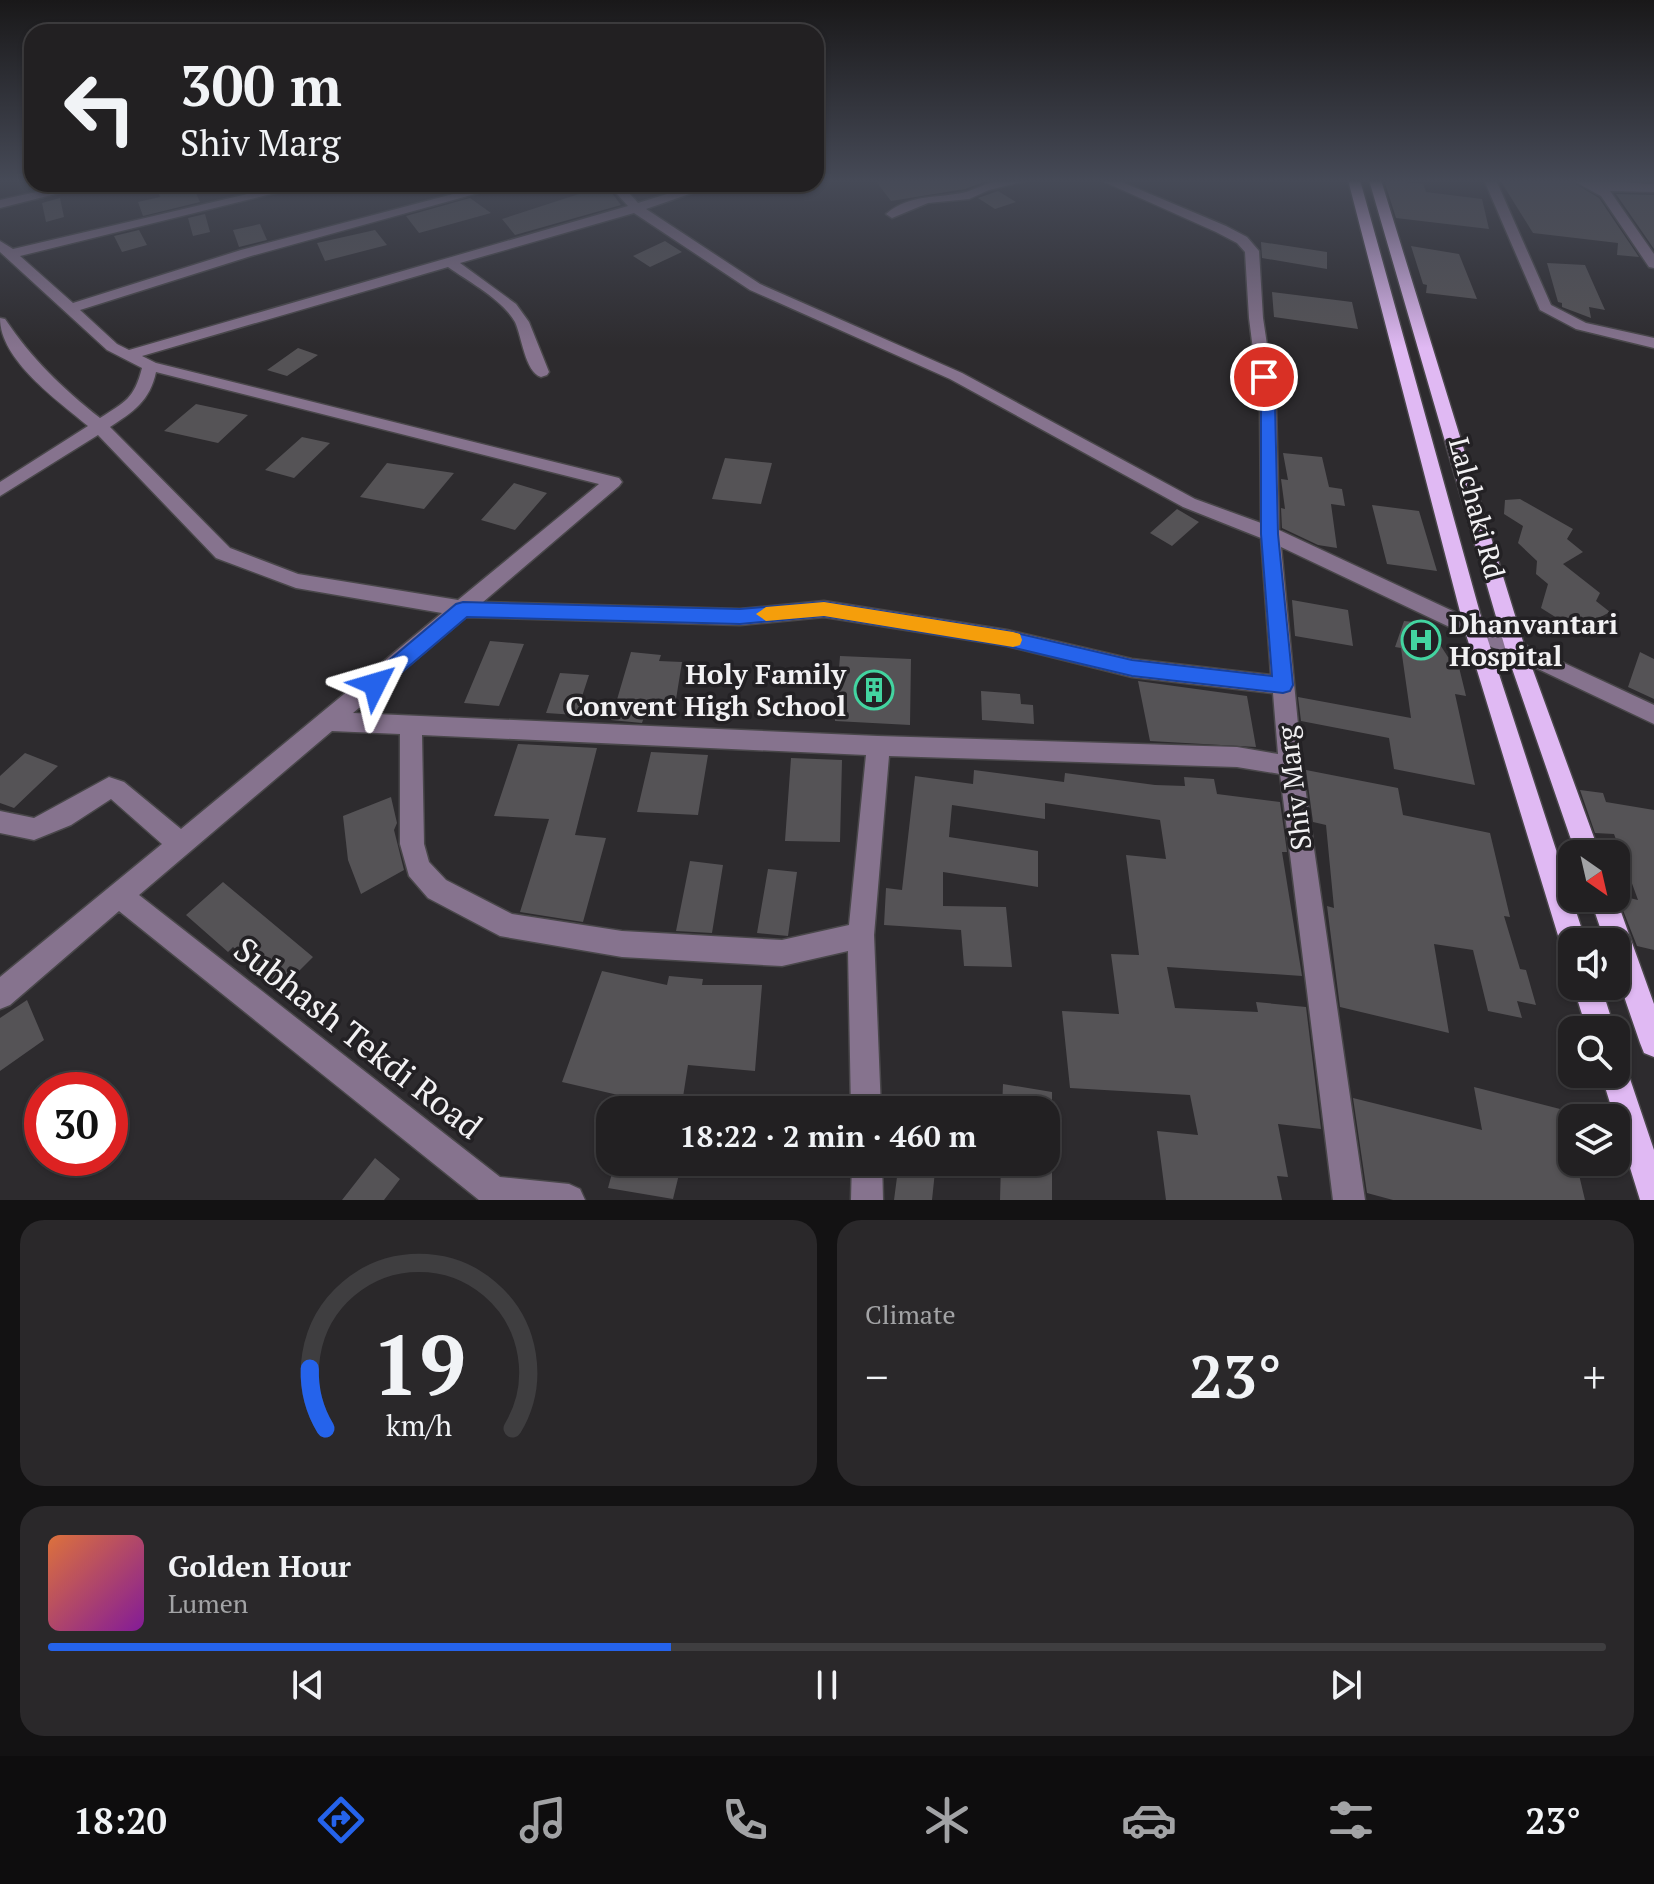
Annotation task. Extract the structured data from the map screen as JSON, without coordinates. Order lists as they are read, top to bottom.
{
  "streets": {
    "main road": ["Lalchaki Rd"],
    "street": ["Shiv Marg", "Subhash Tekdi Road"]
  },
  "places": {
    "hospital": ["Dhanvantari Hospital"],
    "building": ["Holy Family Convent High School"]
  },
  "north": "bottom right",
  "page": {
    "turn": ["300 m", "Shiv Marg"],
    "limit": "30",
    "trip": "18:22 · 2 min · 460 m",
    "tile": "Climate",
    "heat": ["−", "23°", "+"],
    "song": ["Golden Hour", "Lumen"],
    "tabs": ["18:20", "23°"],
    "gauge": ["19", "km/h"]
  }
}
